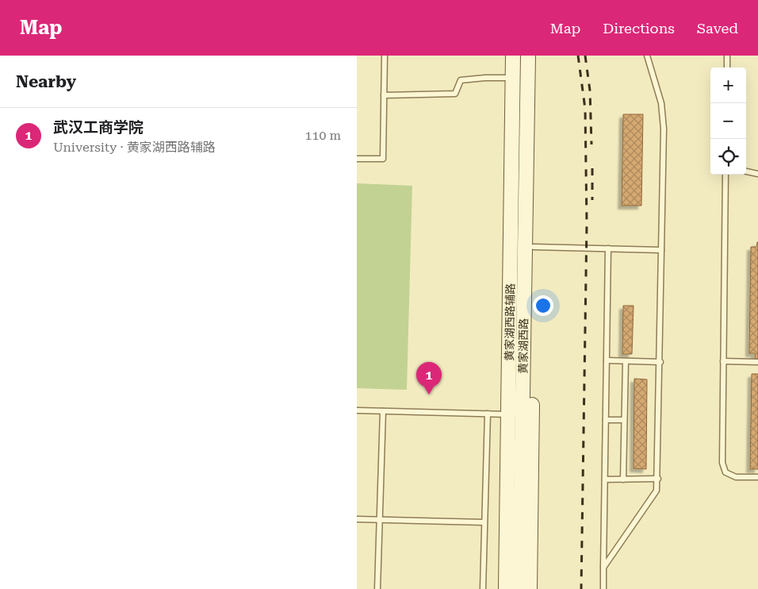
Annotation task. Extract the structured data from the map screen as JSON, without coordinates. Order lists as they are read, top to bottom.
{
  "streets": {
    "main road": ["黄家湖西路辅路", "黄家湖西路"]
  },
  "crossings": [
    ["黄家湖西路辅路", "黄家湖西路"]
  ],
  "page": {
    "header": "Map",
    "nav": ["Map", "Directions", "Saved"],
    "heading": "Nearby",
    "map_buttons": ["+", "−"],
    "list": [
      {
        "mark": "1",
        "name": "武汉工商学院",
        "note": "University · 黄家湖西路辅路",
        "value": "110 m"
      }
    ],
    "pins": "1"
  }
}
